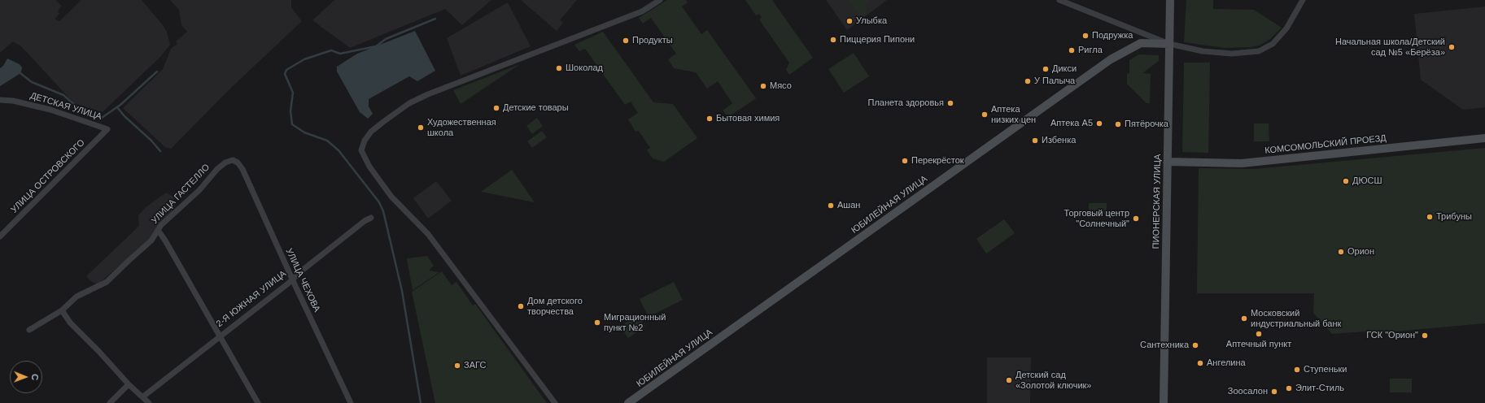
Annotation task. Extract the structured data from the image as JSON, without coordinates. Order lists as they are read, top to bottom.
{
  "streets": {
    "main road": ["КОМСОМОЛЬСКИЙ ПРОЕЗД", "ПИОНЕРСКАЯ УЛИЦА", "ЮБИЛЕЙНАЯ УЛИЦА"],
    "street": [
      "ДЕТСКАЯ УЛИЦА",
      "УЛИЦА ОСТРОВСКОГО",
      "УЛИЦА ГАСТЕЛЛО",
      "УЛИЦА ЧЕХОВА",
      "2-Я ЮЖНАЯ УЛИЦА"
    ]
  },
  "crossings": [
    ["ДЕТСКАЯ УЛИЦА", "УЛИЦА ОСТРОВСКОГО"],
    ["КОМСОМОЛЬСКИЙ ПРОЕЗД", "ПИОНЕРСКАЯ УЛИЦА"],
    ["УЛИЦА ГАСТЕЛЛО", "УЛИЦА ЧЕХОВА"],
    ["УЛИЦА ЧЕХОВА", "2-Я ЮЖНАЯ УЛИЦА"]
  ],
  "places": [
    "Улыбка",
    "Подружка",
    "Пиццерия Пипони",
    "Продукты",
    "Начальная школа/Детский сад №5 «Берёза»",
    "Ригла",
    "Шоколад",
    "Дикси",
    "У Палыча",
    "Мясо",
    "Планета здоровья",
    "Детские товары",
    "Аптека низких цен",
    "Бытовая химия",
    "Аптека А5",
    "Пятёрочка",
    "Художественная школа",
    "Избенка",
    "Перекрёсток",
    "ДЮСШ",
    "Ашан",
    "Трибуны",
    "Торговый центр \"Солнечный\"",
    "Орион",
    "Дом детского творчества",
    "Московский индустриальный банк",
    "Миграционный пункт №2",
    "Аптечный пункт",
    "ГСК \"Орион\"",
    "Сантехника",
    "Ангелина",
    "ЗАГС",
    "Ступеньки",
    "Детский сад «Золотой ключик»",
    "Элит-Cтиль",
    "Зоосалон"
  ],
  "north": "right"
}
